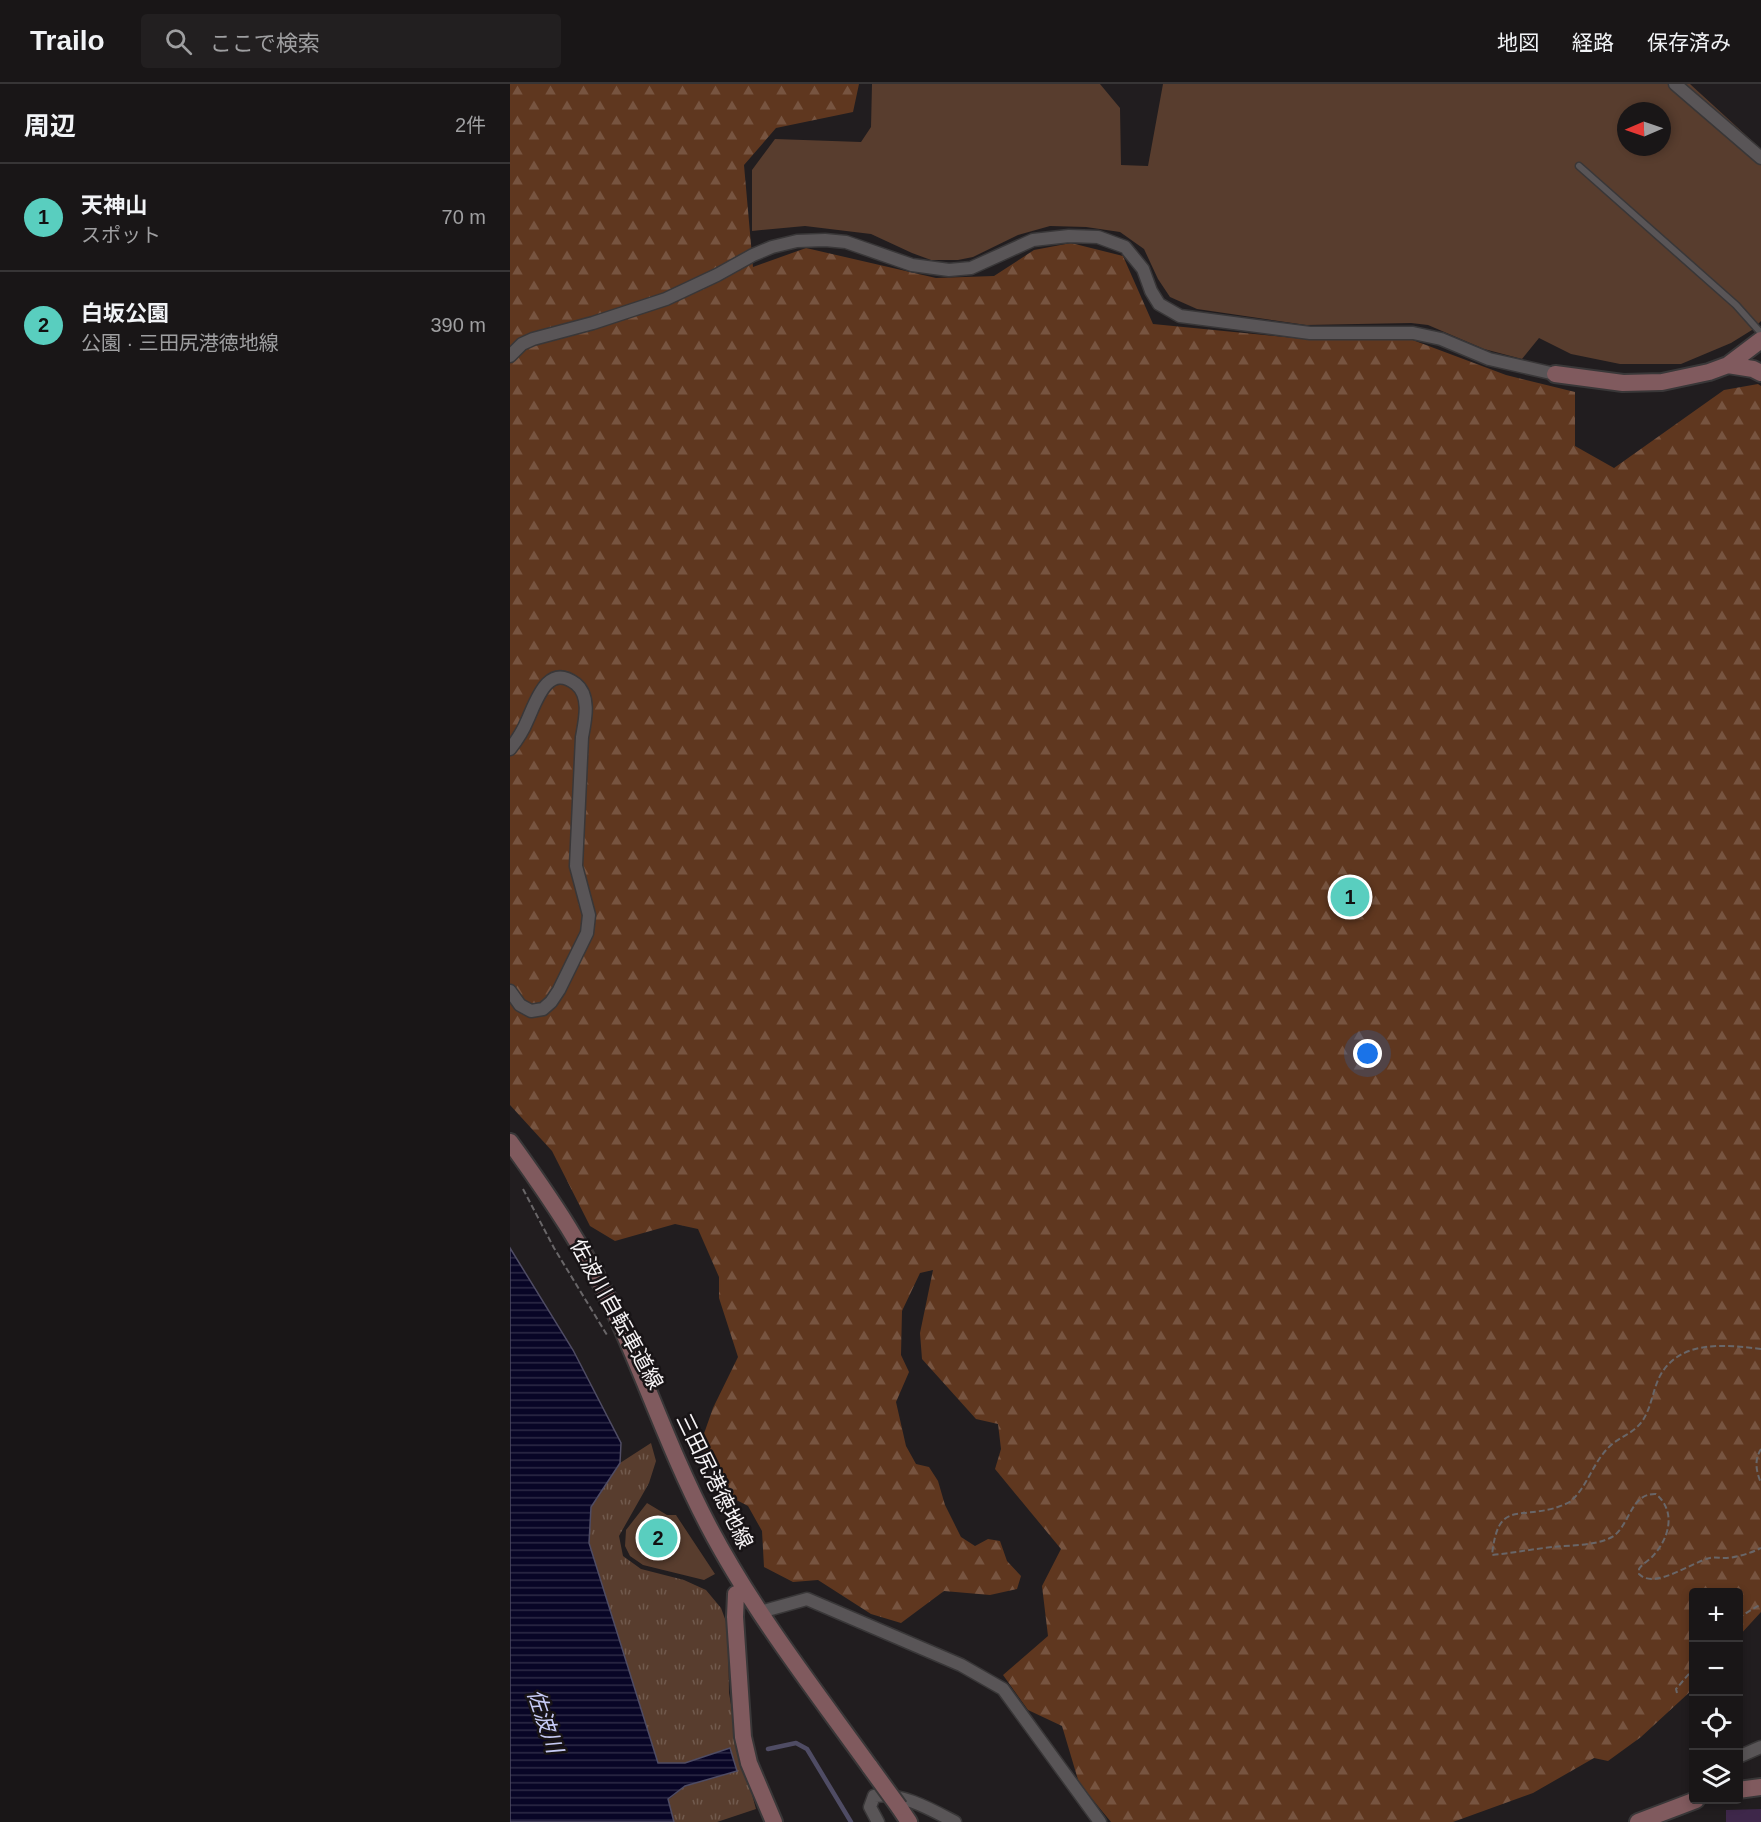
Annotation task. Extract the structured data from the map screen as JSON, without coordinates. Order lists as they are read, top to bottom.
{
  "streets": {
    "main road": ["三田尻港徳地線"],
    "path": ["佐波川自転車道線"]
  },
  "water": ["佐波川"],
  "north": "left",
  "page": {
    "header": "Trailo",
    "search": "ここで検索",
    "nav": ["地図", "経路", "保存済み"],
    "heading": ["周辺", "2件"],
    "list": [
      {
        "mark": "1",
        "name": "天神山",
        "note": "スポット",
        "value": "70 m"
      },
      {
        "mark": "2",
        "name": "白坂公園",
        "note": "公園 · 三田尻港徳地線",
        "value": "390 m"
      }
    ],
    "pins": ["1", "2"],
    "map_buttons": ["+", "−"]
  }
}
